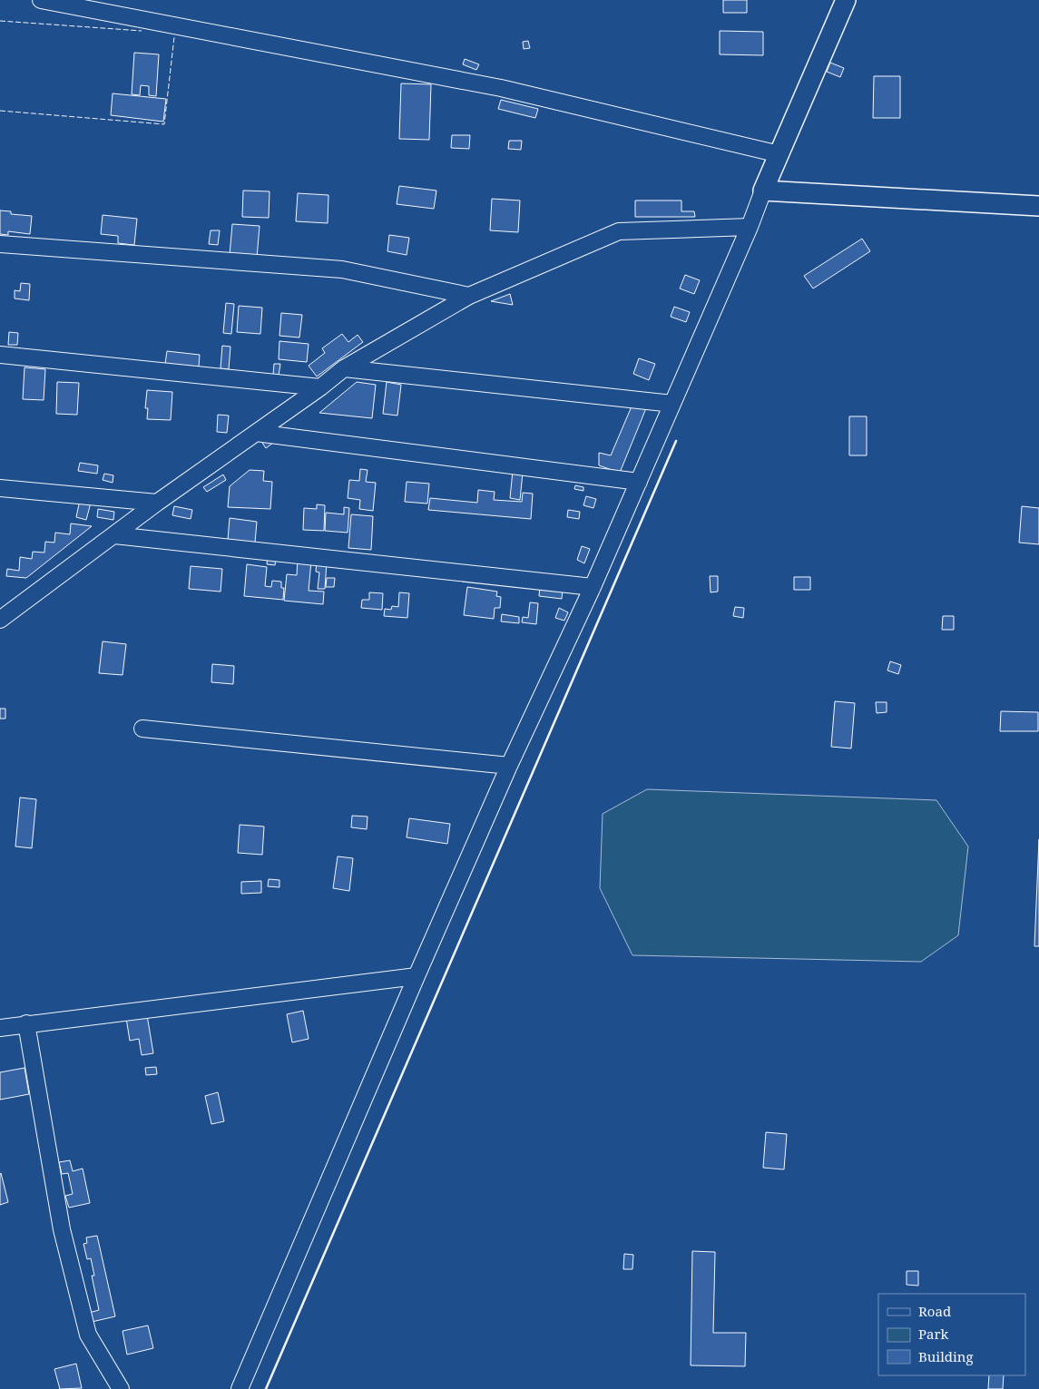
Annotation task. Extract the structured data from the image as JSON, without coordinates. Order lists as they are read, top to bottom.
{
  "legend": ["Road", "Park", "Building"]
}
